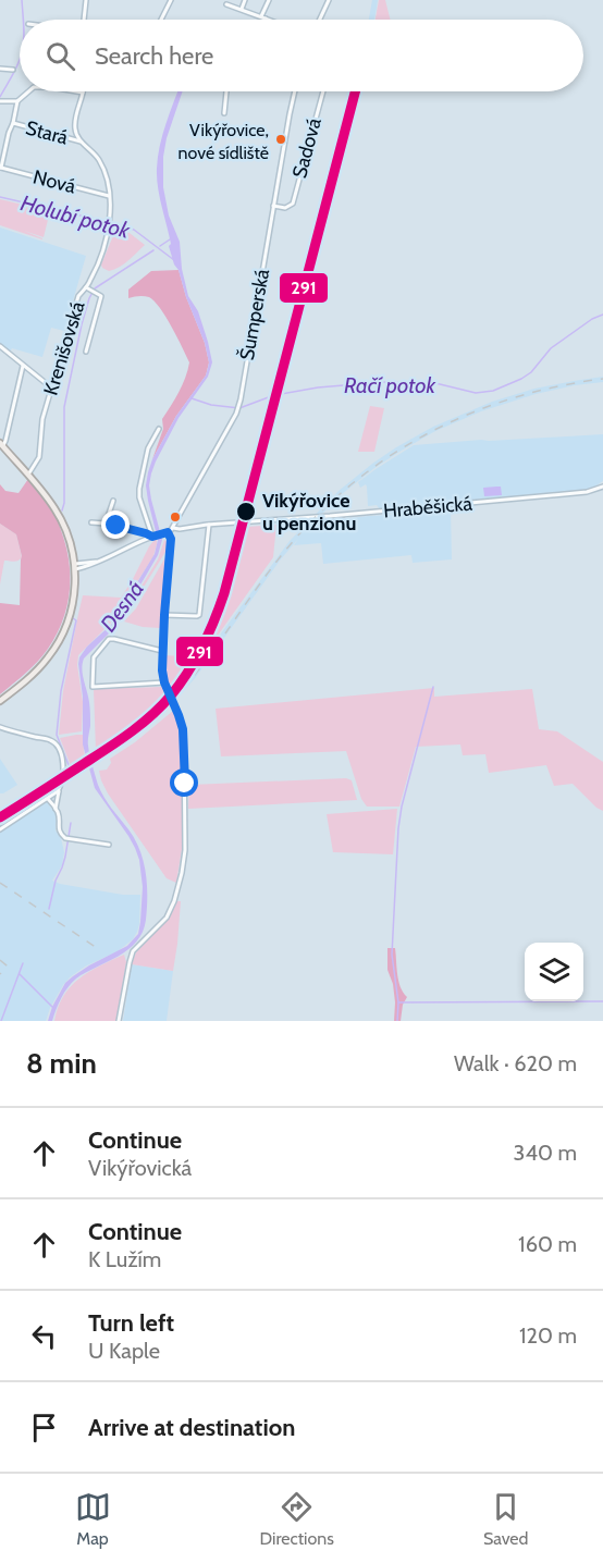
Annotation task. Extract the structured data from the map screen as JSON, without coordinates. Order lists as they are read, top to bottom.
{
  "streets": {
    "street": [
      "Stará",
      "Sadová",
      "Nová",
      "Šumperská",
      "Krenišovská",
      "Hraběšická"
    ]
  },
  "crossings": [
    ["Stará", "Nová"],
    ["Stará", "Krenišovská"],
    ["Sadová", "Šumperská"],
    ["Nová", "Krenišovská"],
    ["Šumperská", "Hraběšická"]
  ],
  "water": ["Holubí potok", "Račí potok", "Desná"],
  "places": ["Vikýřovice, nové sídliště", "Vikýřovice u penzionu"],
  "lines": ["transit line 291"],
  "page": {
    "search": "Search here",
    "heading": ["8 min", "Walk · 620 m"],
    "list": [
      ["Continue", "Vikýřovická", "340 m"],
      ["Continue", "K Lužím", "160 m"],
      ["Turn left", "U Kaple", "120 m"],
      "Arrive at destination"
    ],
    "nav": ["Map", "Directions", "Saved"]
  }
}
